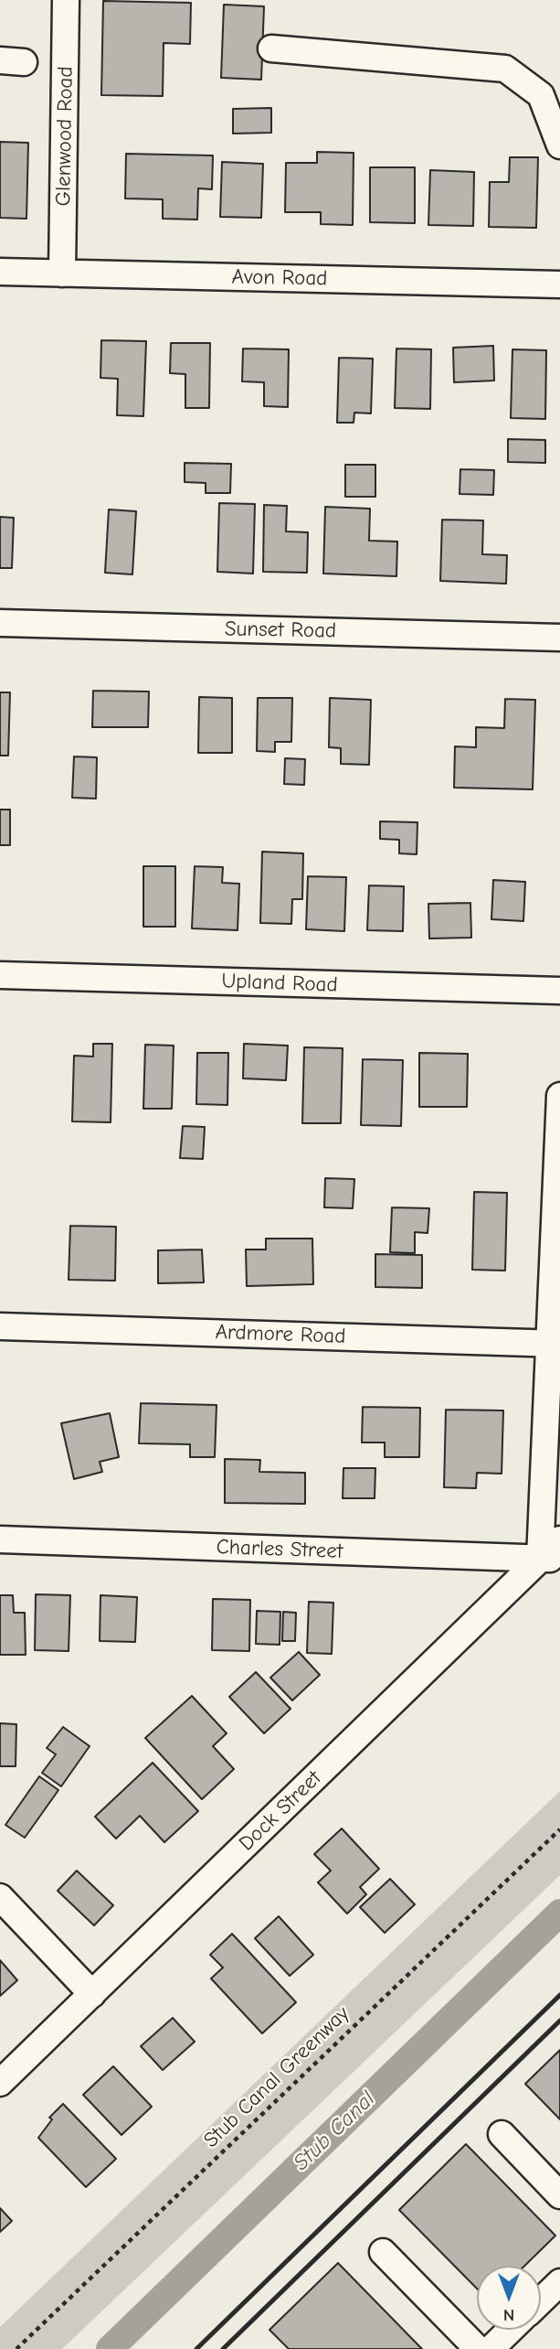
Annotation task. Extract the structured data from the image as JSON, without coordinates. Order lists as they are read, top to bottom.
{
  "streets": {
    "street": [
      "Glenwood Road",
      "Avon Road",
      "Sunset Road",
      "Upland Road",
      "Ardmore Road",
      "Charles Street",
      "Dock Street"
    ],
    "path": ["Stub Canal Greenway"]
  },
  "crossings": [
    ["Glenwood Road", "Avon Road"],
    ["Charles Street", "Dock Street"]
  ],
  "water": ["Stub Canal"],
  "north": "bottom"
}
